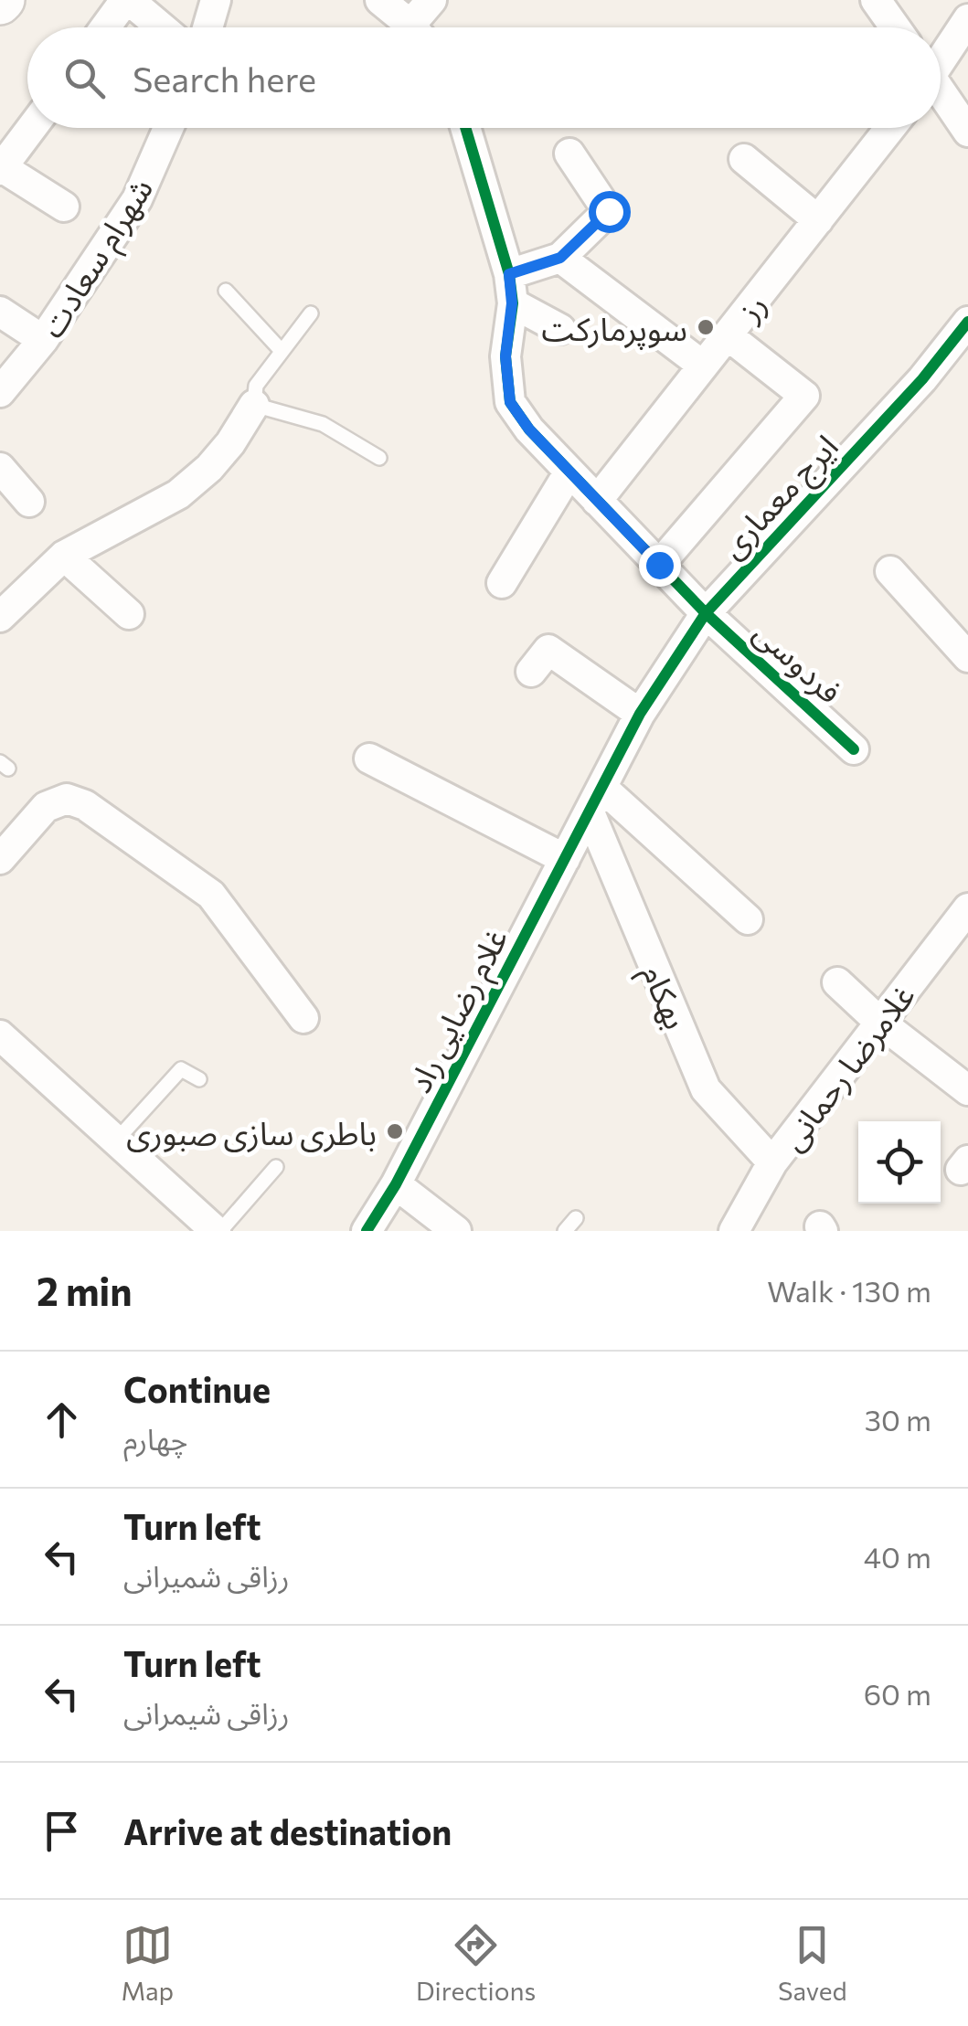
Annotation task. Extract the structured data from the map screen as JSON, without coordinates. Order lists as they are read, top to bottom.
{
  "streets": {
    "street": [
      "شهرام سعادت",
      "رز",
      "ایرج معماری",
      "فردوسی",
      "بهکام",
      "غلام رضایی راد",
      "غلامرضا رحمانی"
    ]
  },
  "crossings": [
    ["رز", "فردوسی"],
    ["ایرج معماری", "فردوسی"],
    ["ایرج معماری", "بهکام"],
    ["ایرج معماری", "غلام رضایی راد"],
    ["بهکام", "غلام رضایی راد"],
    ["بهکام", "غلامرضا رحمانی"]
  ],
  "places": ["سوپرمارکت", "باطری سازی صبوری"],
  "page": {
    "search": "Search here",
    "heading": ["2 min", "Walk · 130 m"],
    "list": [
      ["Continue", "چهارم", "30 m"],
      ["Turn left", "رزاقی شمیرانی", "40 m"],
      ["Turn left", "رزاقی شیمرانی", "60 m"],
      "Arrive at destination"
    ],
    "nav": ["Map", "Directions", "Saved"]
  }
}
